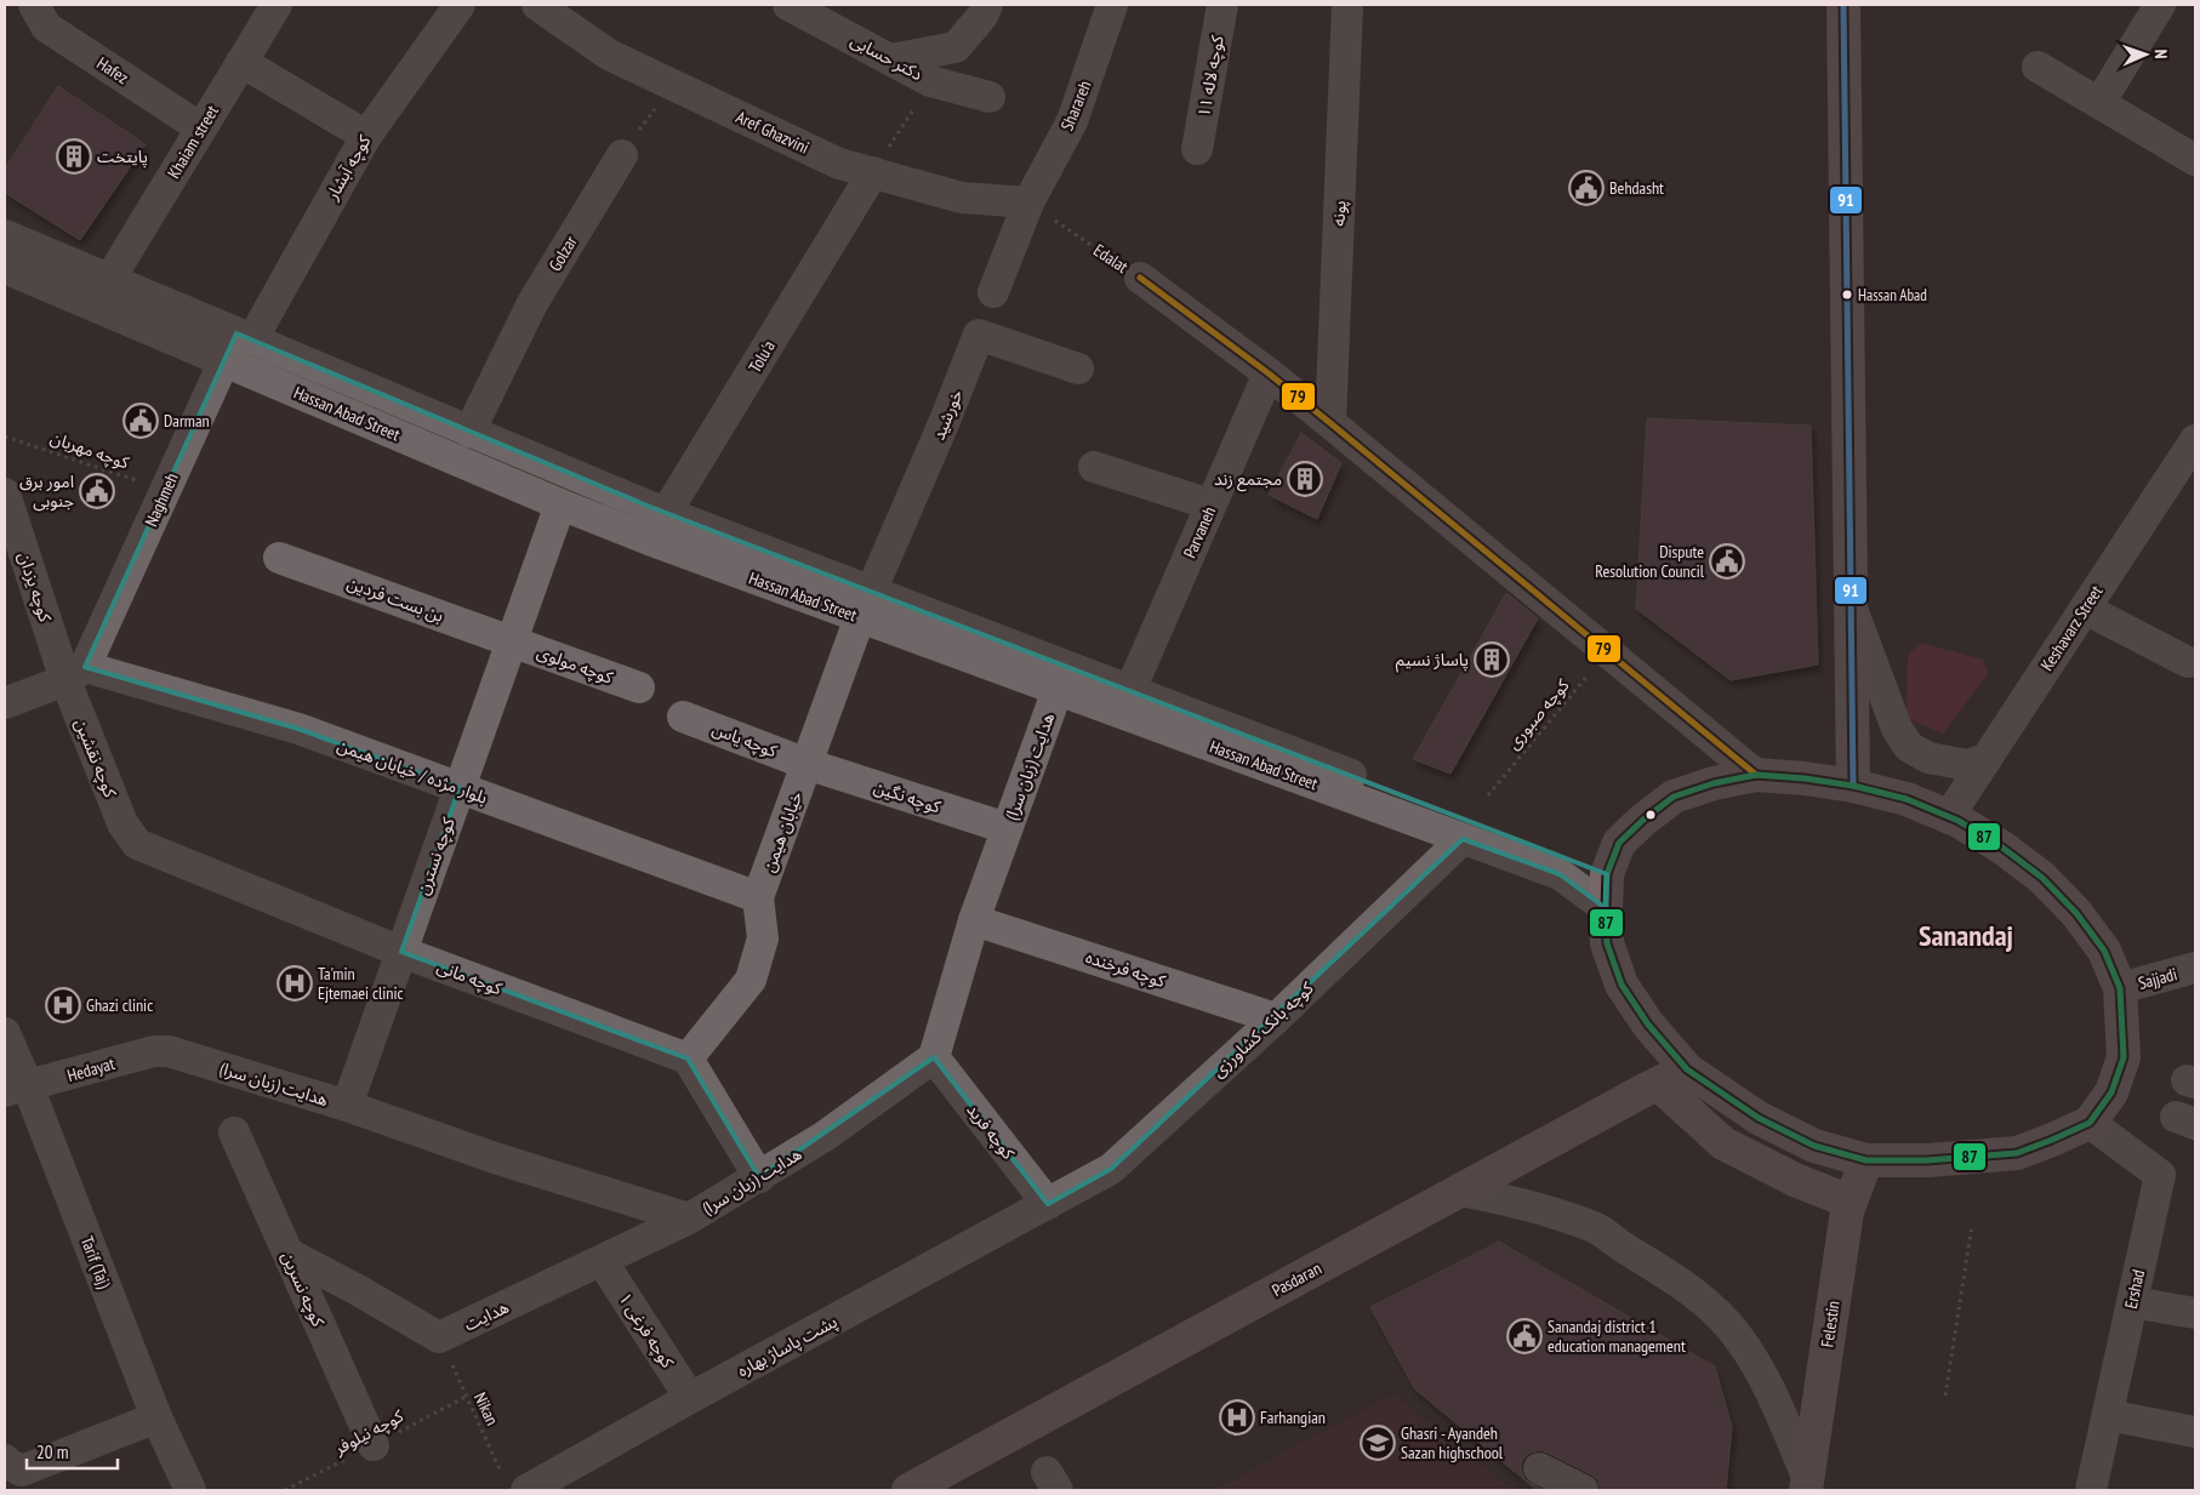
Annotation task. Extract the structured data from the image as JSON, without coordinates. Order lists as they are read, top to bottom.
{
  "streets": {
    "main road": ["Pasdaran", "Felestin"],
    "street": [
      "دکتر حسابی",
      "Hafez",
      "کوچه لاله ۱۱",
      "Sharareh",
      "Aref Ghazvini",
      "Khaiam street",
      "کوچه آبشار",
      "پونه",
      "Golzar",
      "Edalat",
      "Tolu'a",
      "Hassan Abad Street",
      "خورشید",
      "Naghmeh",
      "Parvaneh",
      "کوچه یزدان",
      "بن بست فردین",
      "Keshavarz Street",
      "کوچه مولوی",
      "کوچه یاس",
      "کوچه نقشین",
      "هدایت (زبان سرا)",
      "بلوار مژده / خیابان هیمن",
      "کوچه نگین",
      "خیابان هیمن",
      "کوچه نسترن",
      "کوچه فرخنده",
      "کوچه مانی",
      "Sajjadi",
      "کوچه بانک کشاورزی",
      "Hedayat",
      "کوچه فرید",
      "Tarif (Taj)",
      "کوچه نسرین",
      "Ershad",
      "هدایت",
      "کوچه فرغی ۱",
      "پشت پاساژ بهاره"
    ],
    "path": [
      "کوچه مهربان",
      "کوچه صبوری",
      "Nikan",
      "کوچه نیلوفر"
    ]
  },
  "crossings": [
    ["Hafez", "Khaiam street"],
    ["Sharareh", "Aref Ghazvini"],
    ["Sharareh", "Edalat"],
    ["Aref Ghazvini", "Edalat"],
    ["Aref Ghazvini", "Tolu'a"],
    ["Khaiam street", "Hassan Abad Street"],
    ["کوچه آبشار", "Hassan Abad Street"],
    ["کوچه آبشار", "Naghmeh"],
    ["پونه", "Edalat"],
    ["Golzar", "Hassan Abad Street"],
    ["Edalat", "Parvaneh"],
    ["Edalat", "کوچه صبوری"],
    ["Tolu'a", "Hassan Abad Street"],
    ["Hassan Abad Street", "خورشید"],
    ["Hassan Abad Street", "Naghmeh"],
    ["Hassan Abad Street", "Parvaneh"],
    ["Hassan Abad Street", "هدایت (زبان سرا)"],
    ["Hassan Abad Street", "خیابان هیمن"],
    ["Hassan Abad Street", "کوچه نسترن"],
    ["Hassan Abad Street", "کوچه بانک کشاورزی"],
    ["خورشید", "خیابان هیمن"],
    ["کوچه مهربان", "Naghmeh"],
    ["Naghmeh", "کوچه یزدان"],
    ["Naghmeh", "کوچه نقشین"],
    ["Naghmeh", "بلوار مژده / خیابان هیمن"],
    ["کوچه یزدان", "کوچه نقشین"],
    ["کوچه یزدان", "بلوار مژده / خیابان هیمن"],
    ["بن بست فردین", "کوچه مولوی"],
    ["بن بست فردین", "کوچه نسترن"],
    ["کوچه مولوی", "کوچه نسترن"],
    ["کوچه یاس", "کوچه نگین"],
    ["کوچه یاس", "خیابان هیمن"],
    ["کوچه نقشین", "بلوار مژده / خیابان هیمن"],
    ["کوچه نقشین", "کوچه مانی"],
    ["هدایت (زبان سرا)", "کوچه نگین"],
    ["هدایت (زبان سرا)", "کوچه نسترن"],
    ["هدایت (زبان سرا)", "کوچه فرخنده"],
    ["هدایت (زبان سرا)", "Hedayat"],
    ["هدایت (زبان سرا)", "کوچه فرید"],
    ["هدایت (زبان سرا)", "هدایت"],
    ["بلوار مژده / خیابان هیمن", "خیابان هیمن"],
    ["بلوار مژده / خیابان هیمن", "کوچه نسترن"],
    ["کوچه نگین", "خیابان هیمن"],
    ["خیابان هیمن", "کوچه مانی"],
    ["کوچه نسترن", "کوچه مانی"],
    ["کوچه فرخنده", "کوچه بانک کشاورزی"],
    ["کوچه بانک کشاورزی", "کوچه فرید"],
    ["کوچه بانک کشاورزی", "پشت پاساژ بهاره"],
    ["Hedayat", "Tarif (Taj)"],
    ["کوچه فرید", "پشت پاساژ بهاره"],
    ["کوچه نسرین", "کوچه نیلوفر"],
    ["هدایت", "کوچه فرغی ۱"],
    ["هدایت", "Nikan"],
    ["کوچه فرغی ۱", "پشت پاساژ بهاره"],
    ["پشت پاساژ بهاره", "Nikan"],
    ["Nikan", "کوچه نیلوفر"]
  ],
  "districts": ["Sanandaj"],
  "places": {
    "building": ["پایتخت", "مجتمع زند", "پاساژ نسیم"],
    "public building": [
      "Behdasht",
      "Darman",
      "امور برق جنوبی",
      "Dispute Resolution Council",
      "Sanandaj district 1 education management"
    ],
    "other": ["Hassan Abad"],
    "hospital": ["Ta'min Ejtemaei clinic", "Ghazi clinic", "Farhangian"],
    "school or university": ["Ghasri - Ayandeh Sazan highschool"]
  },
  "lines": ["transit line 91", "transit line 79", "transit line 87"],
  "scale_bar": "20 m",
  "north": "right"
}
